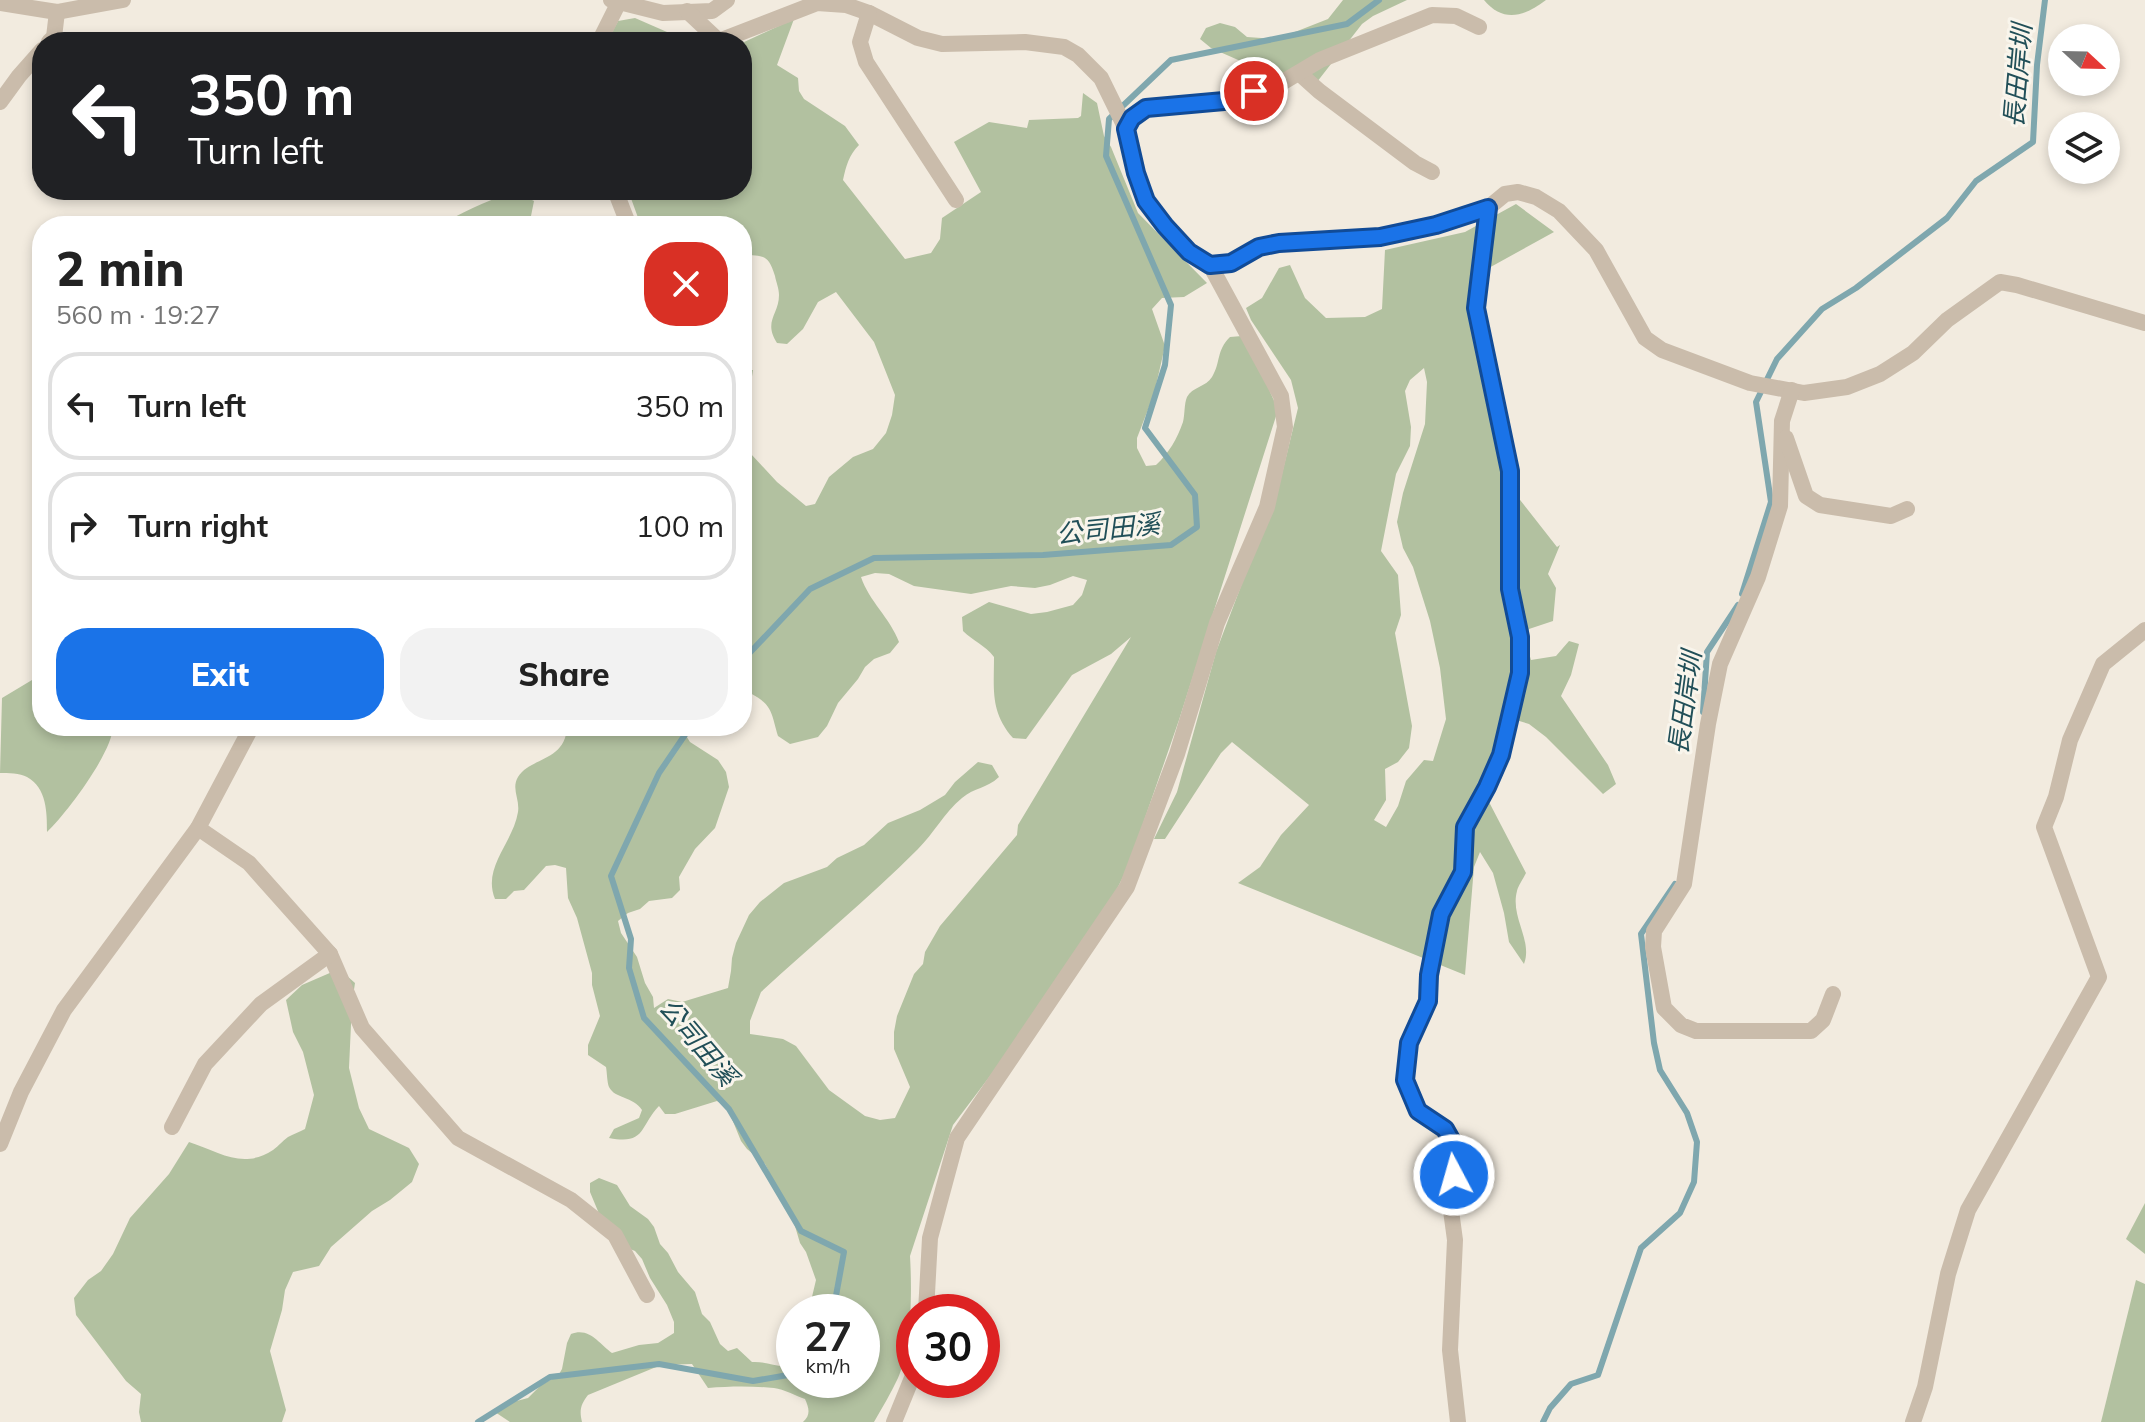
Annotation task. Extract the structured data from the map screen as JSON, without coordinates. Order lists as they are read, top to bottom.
{
  "water": ["長田岸圳", "公司田溪"],
  "north": "right",
  "page": {
    "turn": ["350 m", "Turn left"],
    "heading": ["2 min", "560 m · 19:27"],
    "list": [
      {
        "name": "Turn left",
        "value": "350 m"
      },
      {
        "name": "Turn right",
        "value": "100 m"
      }
    ],
    "buttons": ["Exit", "Share"],
    "speed": "27 km/h",
    "limit": "30"
  }
}
